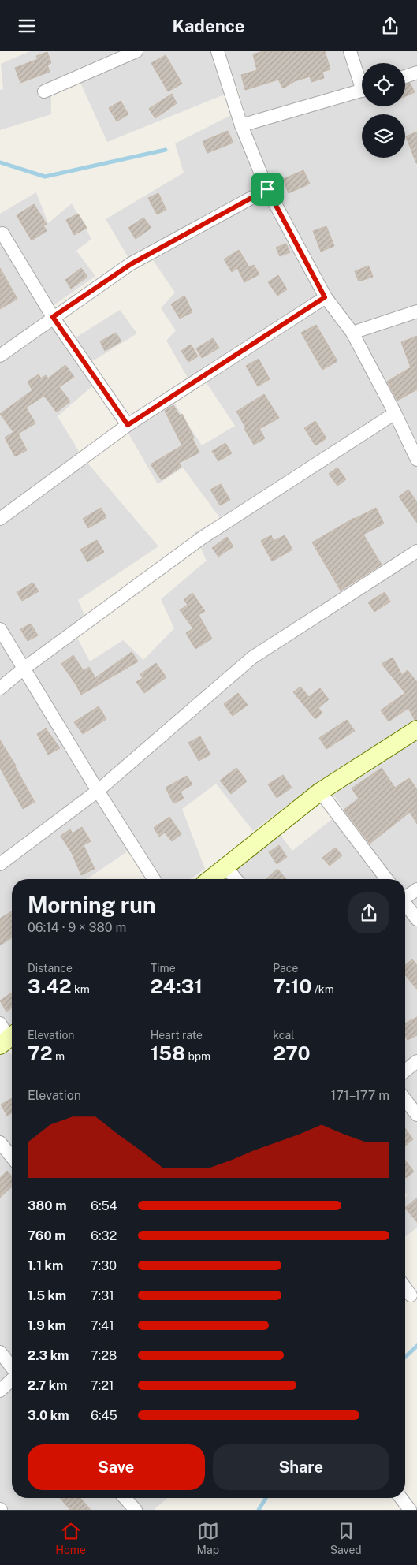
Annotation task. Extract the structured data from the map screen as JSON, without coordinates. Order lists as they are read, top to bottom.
{
  "page": {
    "header": "Kadence",
    "heading": ["Morning run", "06:14 · 9 × 380 m"],
    "stats": [
      ["Distance", "3.42 km"],
      ["Time", "24:31"],
      ["Pace", "7:10 /km"],
      ["Elevation", "72 m"],
      ["Heart rate", "158 bpm"],
      ["kcal", "270"]
    ],
    "chart": ["Elevation", "171–177 m"],
    "list": [
      {
        "name": "380 m",
        "note": "6:54"
      },
      {
        "name": "760 m",
        "note": "6:32"
      },
      {
        "name": "1.1 km",
        "note": "7:30"
      },
      {
        "name": "1.5 km",
        "note": "7:31"
      },
      {
        "name": "1.9 km",
        "note": "7:41"
      },
      {
        "name": "2.3 km",
        "note": "7:28"
      },
      {
        "name": "2.7 km",
        "note": "7:21"
      },
      {
        "name": "3.0 km",
        "note": "6:45"
      }
    ],
    "buttons": ["Save", "Share"],
    "tabs": ["Home", "Map", "Saved"]
  }
}
